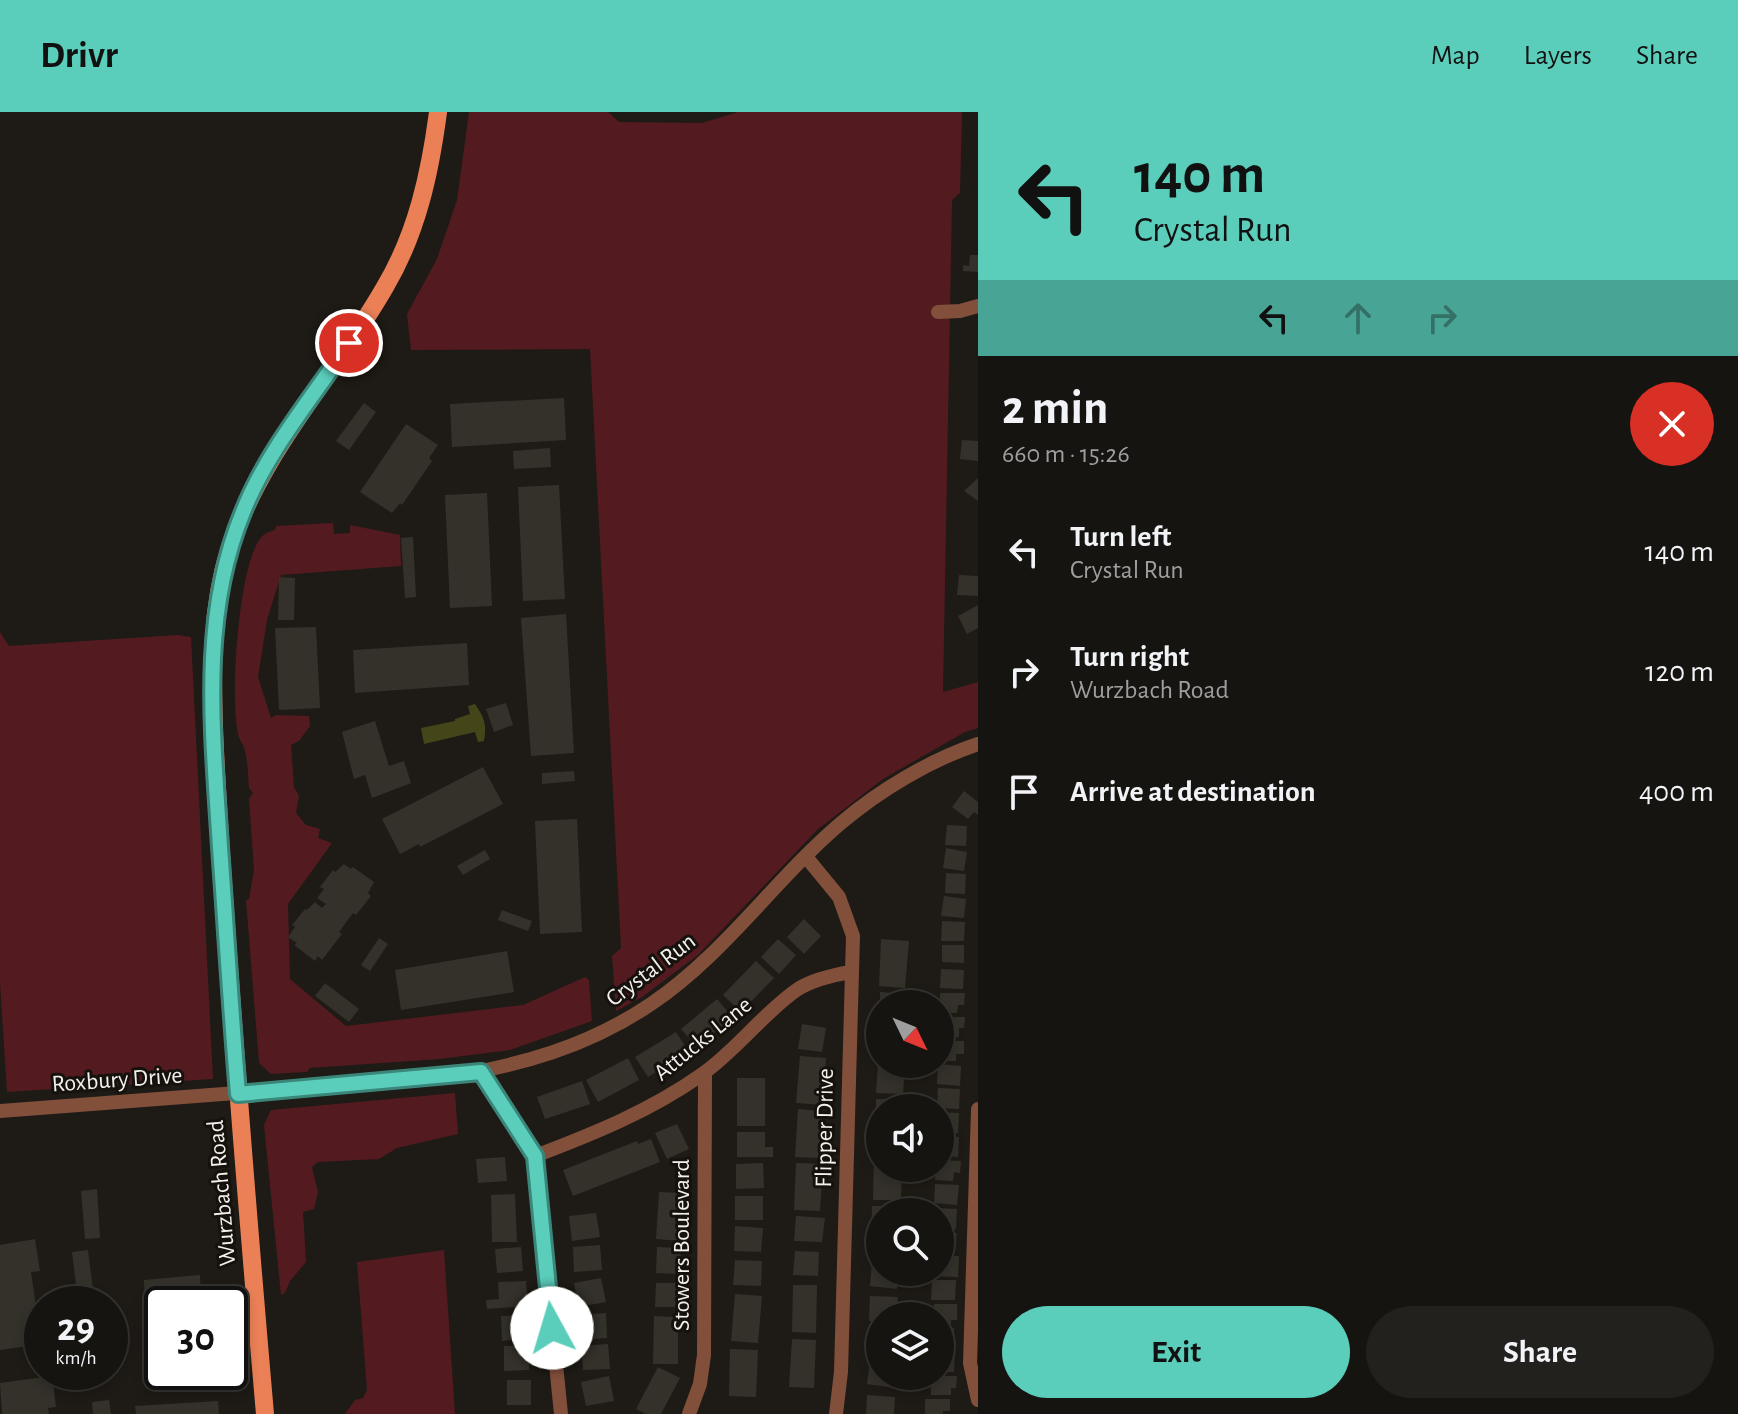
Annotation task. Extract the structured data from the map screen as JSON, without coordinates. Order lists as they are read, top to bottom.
{
  "streets": {
    "main road": ["Wurzbach Road"],
    "street": [
      "Crystal Run",
      "Attucks Lane",
      "Roxbury Drive",
      "Flipper Drive",
      "Stowers Boulevard"
    ]
  },
  "crossings": [
    ["Crystal Run", "Roxbury Drive"],
    ["Crystal Run", "Flipper Drive"],
    ["Crystal Run", "Wurzbach Road"],
    ["Attucks Lane", "Flipper Drive"],
    ["Attucks Lane", "Stowers Boulevard"],
    ["Roxbury Drive", "Wurzbach Road"]
  ],
  "north": "bottom right",
  "page": {
    "header": "Drivr",
    "nav": ["Map", "Layers", "Share"],
    "turn": ["140 m", "Crystal Run"],
    "heading": ["2 min", "660 m · 15:26"],
    "list": [
      {
        "name": "Turn left",
        "note": "Crystal Run",
        "value": "140 m"
      },
      {
        "name": "Turn right",
        "note": "Wurzbach Road",
        "value": "120 m"
      },
      {
        "name": "Arrive at destination",
        "value": "400 m"
      }
    ],
    "speed": "29 km/h",
    "limit": "30",
    "buttons": ["Exit", "Share"]
  }
}
